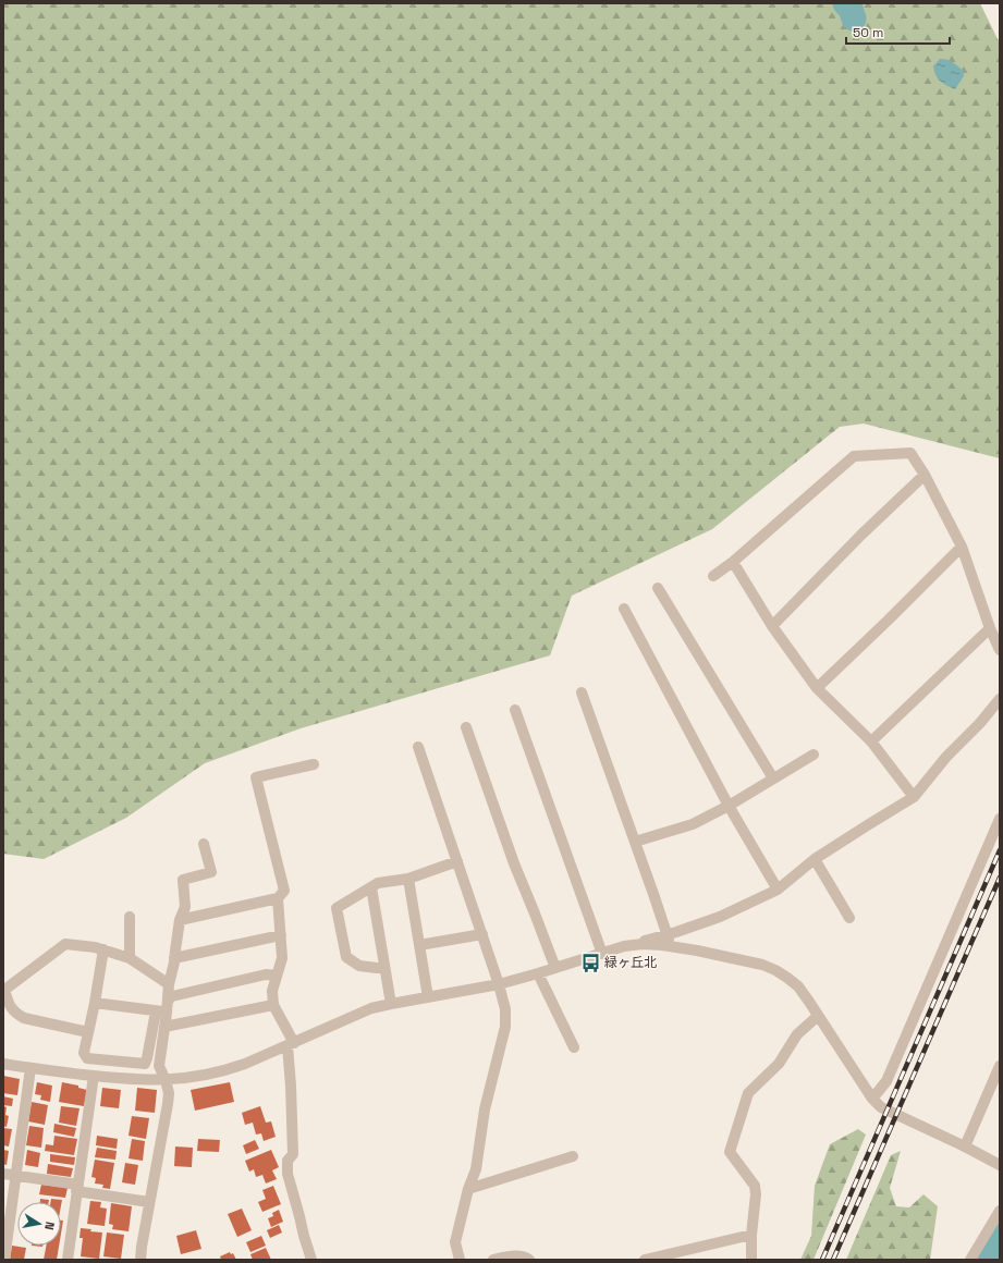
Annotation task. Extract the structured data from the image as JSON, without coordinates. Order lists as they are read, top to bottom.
{
  "places": {
    "bus stop": ["緑ヶ丘北"]
  },
  "scale_bar": "50 m",
  "north": "right"
}
